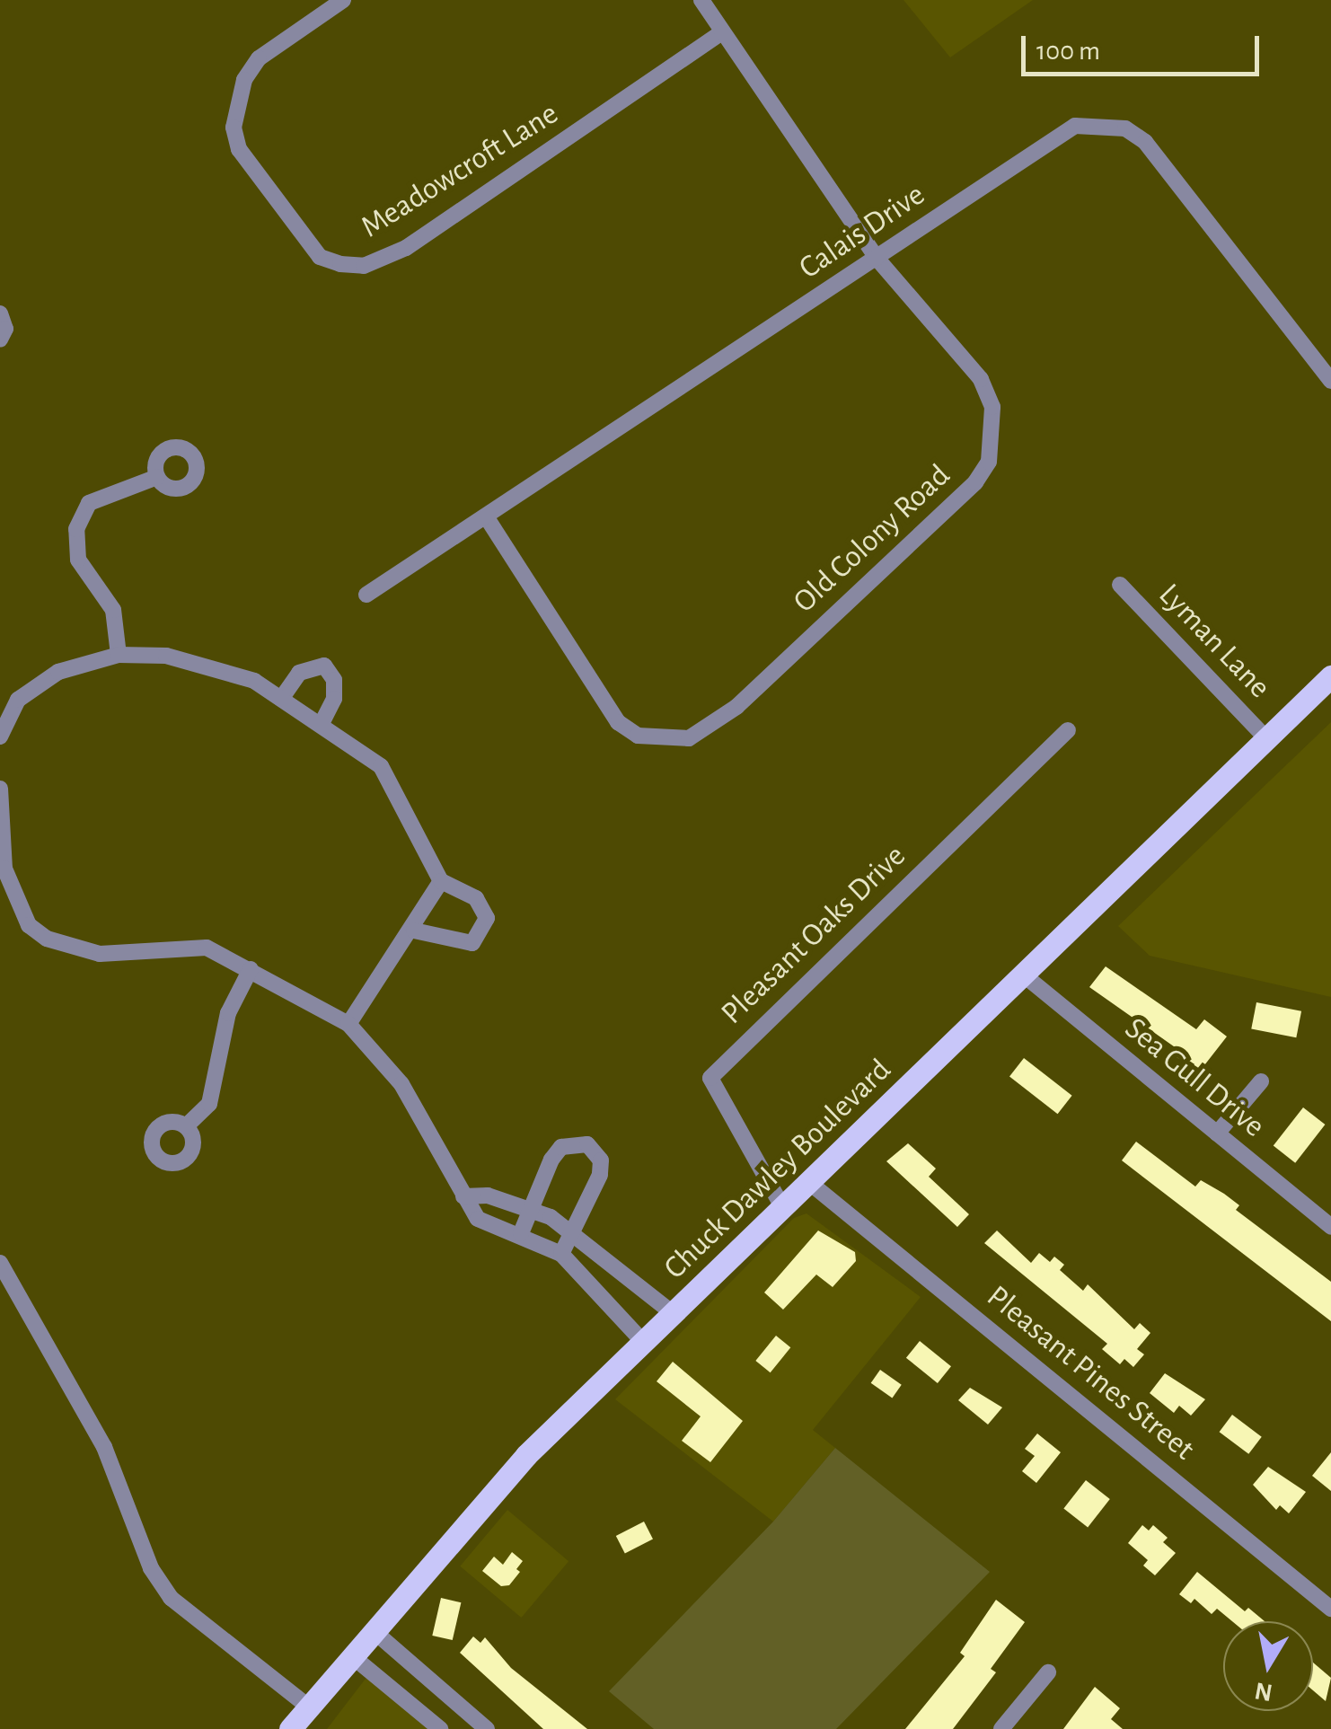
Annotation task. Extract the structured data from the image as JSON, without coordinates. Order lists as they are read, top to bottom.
{
  "streets": {
    "main road": ["Chuck Dawley Boulevard"],
    "street": [
      "Meadowcroft Lane",
      "Calais Drive",
      "Old Colony Road",
      "Lyman Lane",
      "Pleasant Oaks Drive",
      "Sea Gull Drive",
      "Pleasant Pines Street"
    ]
  },
  "crossings": [
    ["Meadowcroft Lane", "Old Colony Road"],
    ["Calais Drive", "Old Colony Road"],
    ["Lyman Lane", "Chuck Dawley Boulevard"],
    ["Pleasant Oaks Drive", "Chuck Dawley Boulevard"],
    ["Sea Gull Drive", "Chuck Dawley Boulevard"],
    ["Chuck Dawley Boulevard", "Pleasant Pines Street"]
  ],
  "scale_bar": "100 m",
  "north": "bottom"
}
